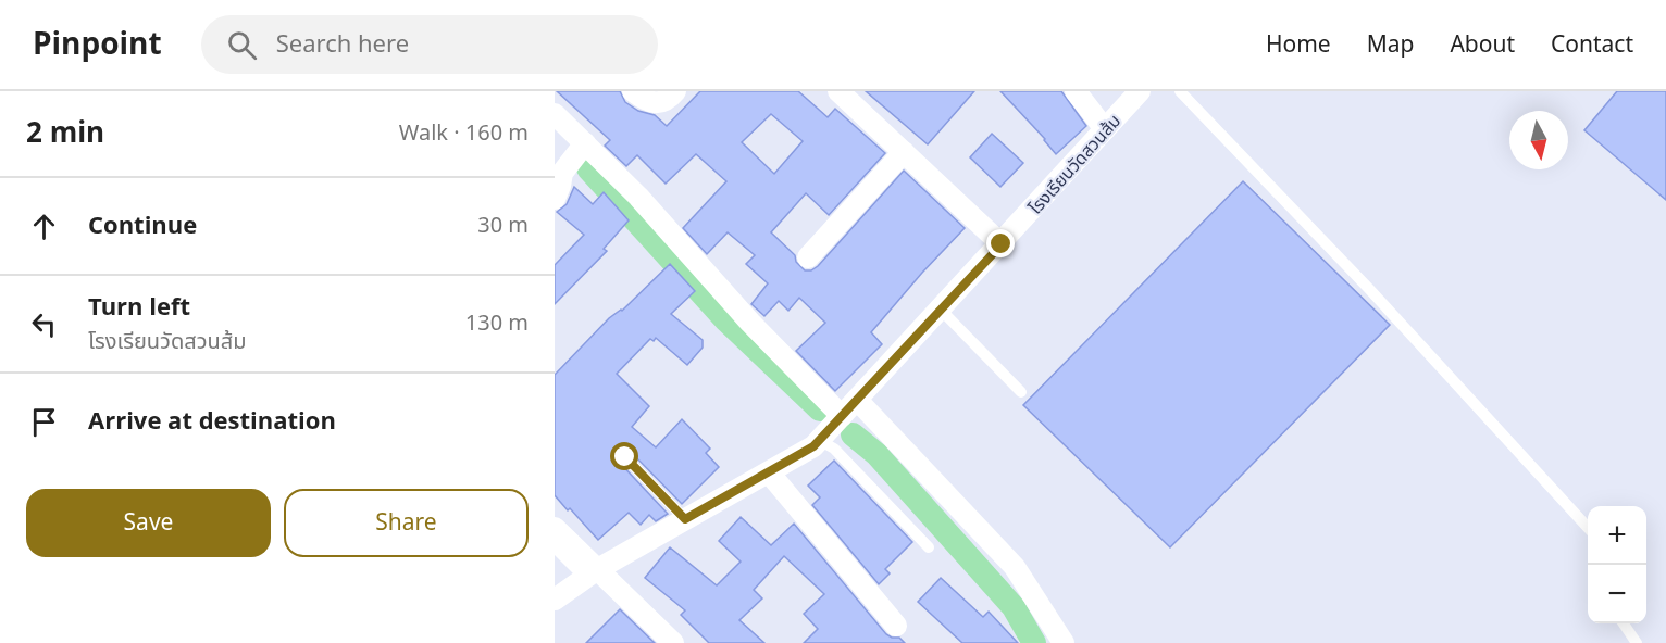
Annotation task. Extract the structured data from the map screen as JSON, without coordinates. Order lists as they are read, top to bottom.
{
  "streets": {
    "street": ["โรงเรียนวัดสวนส้ม"]
  },
  "north": "bottom",
  "page": {
    "header": "Pinpoint",
    "search": "Search here",
    "nav": [
      "Home",
      "Map",
      "About",
      "Contact"
    ],
    "heading": ["2 min", "Walk · 160 m"],
    "list": [
      ["Continue", "30 m"],
      ["Turn left", "โรงเรียนวัดสวนส้ม", "130 m"],
      "Arrive at destination"
    ],
    "buttons": ["Save", "Share"],
    "map_buttons": ["+", "−"]
  }
}
